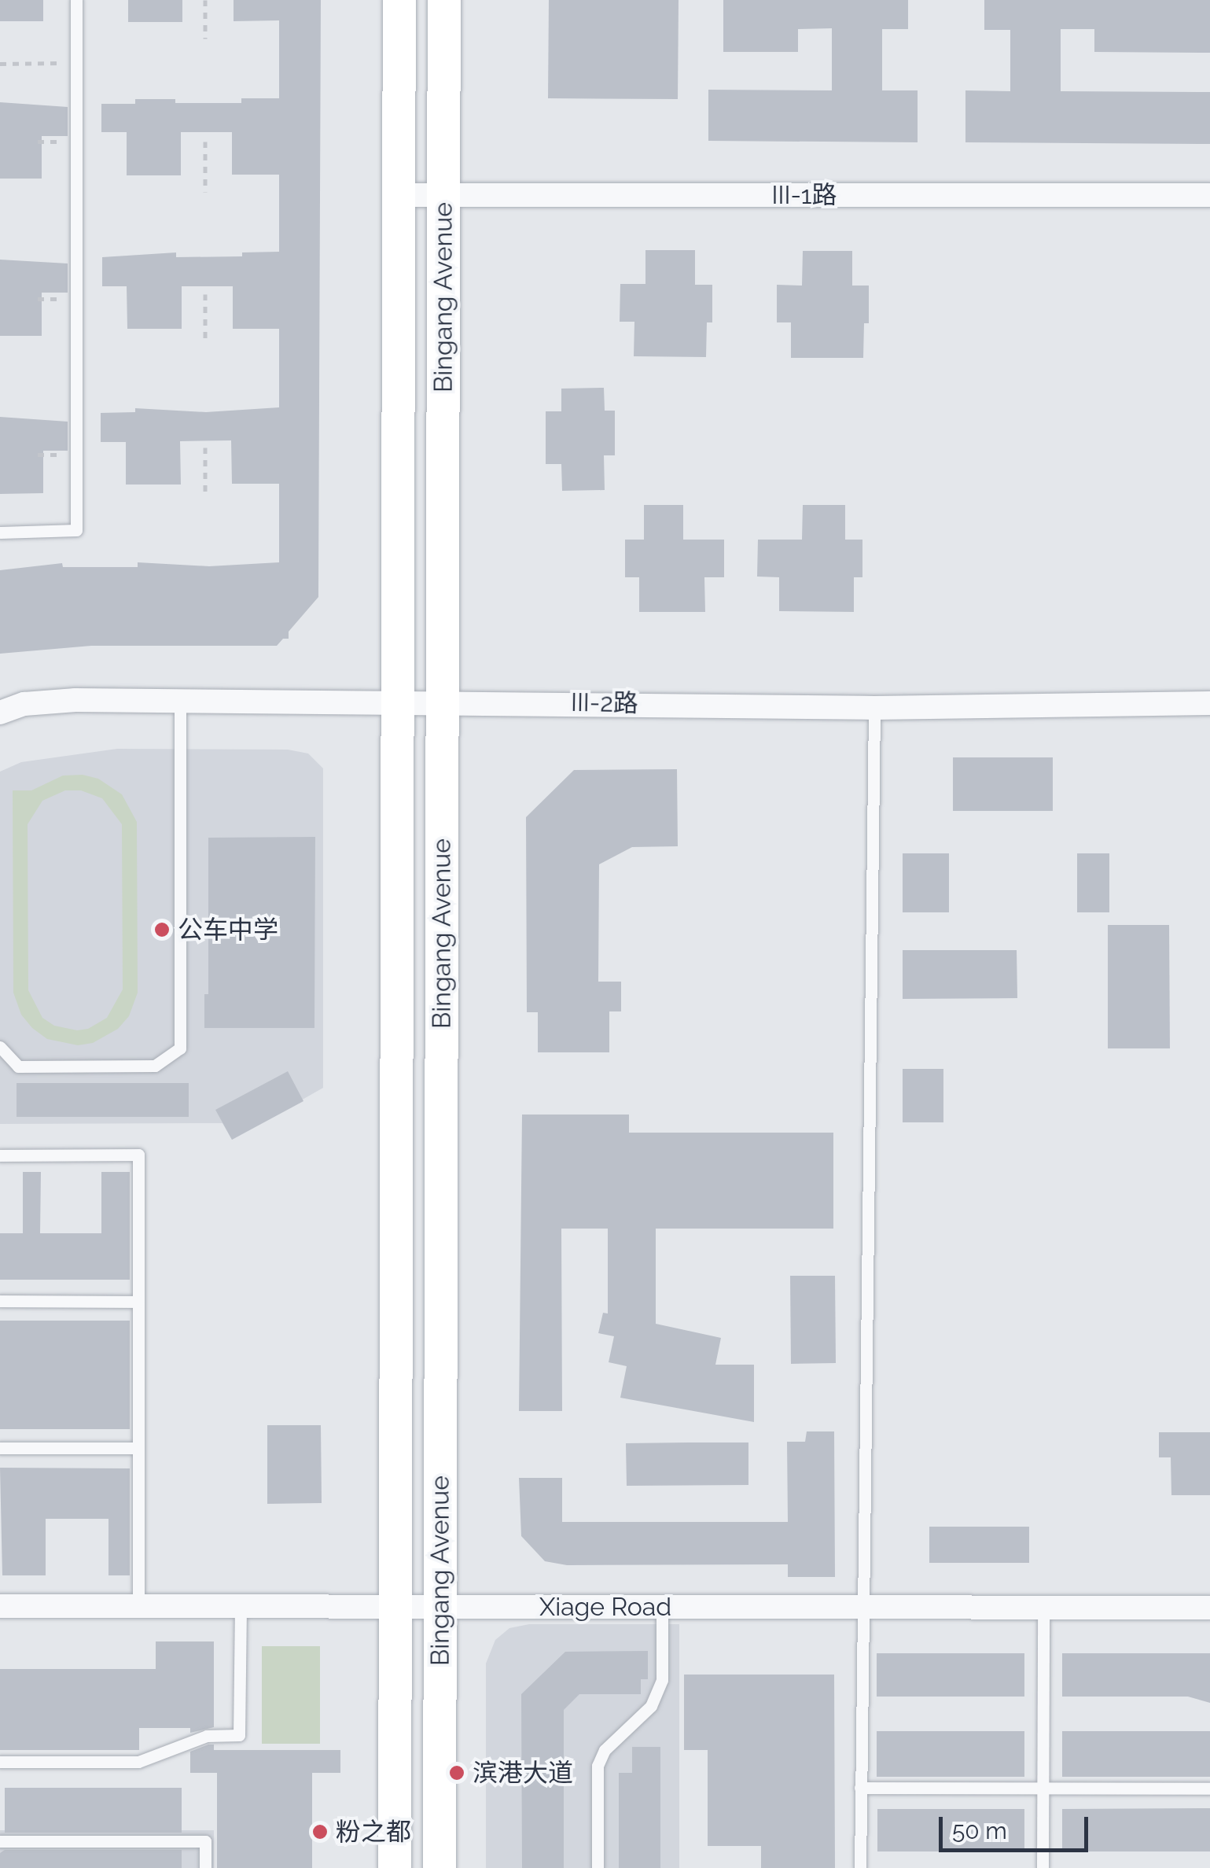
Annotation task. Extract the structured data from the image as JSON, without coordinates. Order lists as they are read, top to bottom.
{
  "streets": {
    "main road": ["Bingang Avenue"],
    "street": ["III-1路", "III-2路", "Xiage Road"]
  },
  "crossings": [
    ["III-1路", "Bingang Avenue"],
    ["Bingang Avenue", "III-2路"],
    ["Bingang Avenue", "Xiage Road"]
  ],
  "places": ["公车中学", "滨港大道", "粉之都"],
  "scale_bar": "50 m"
}
